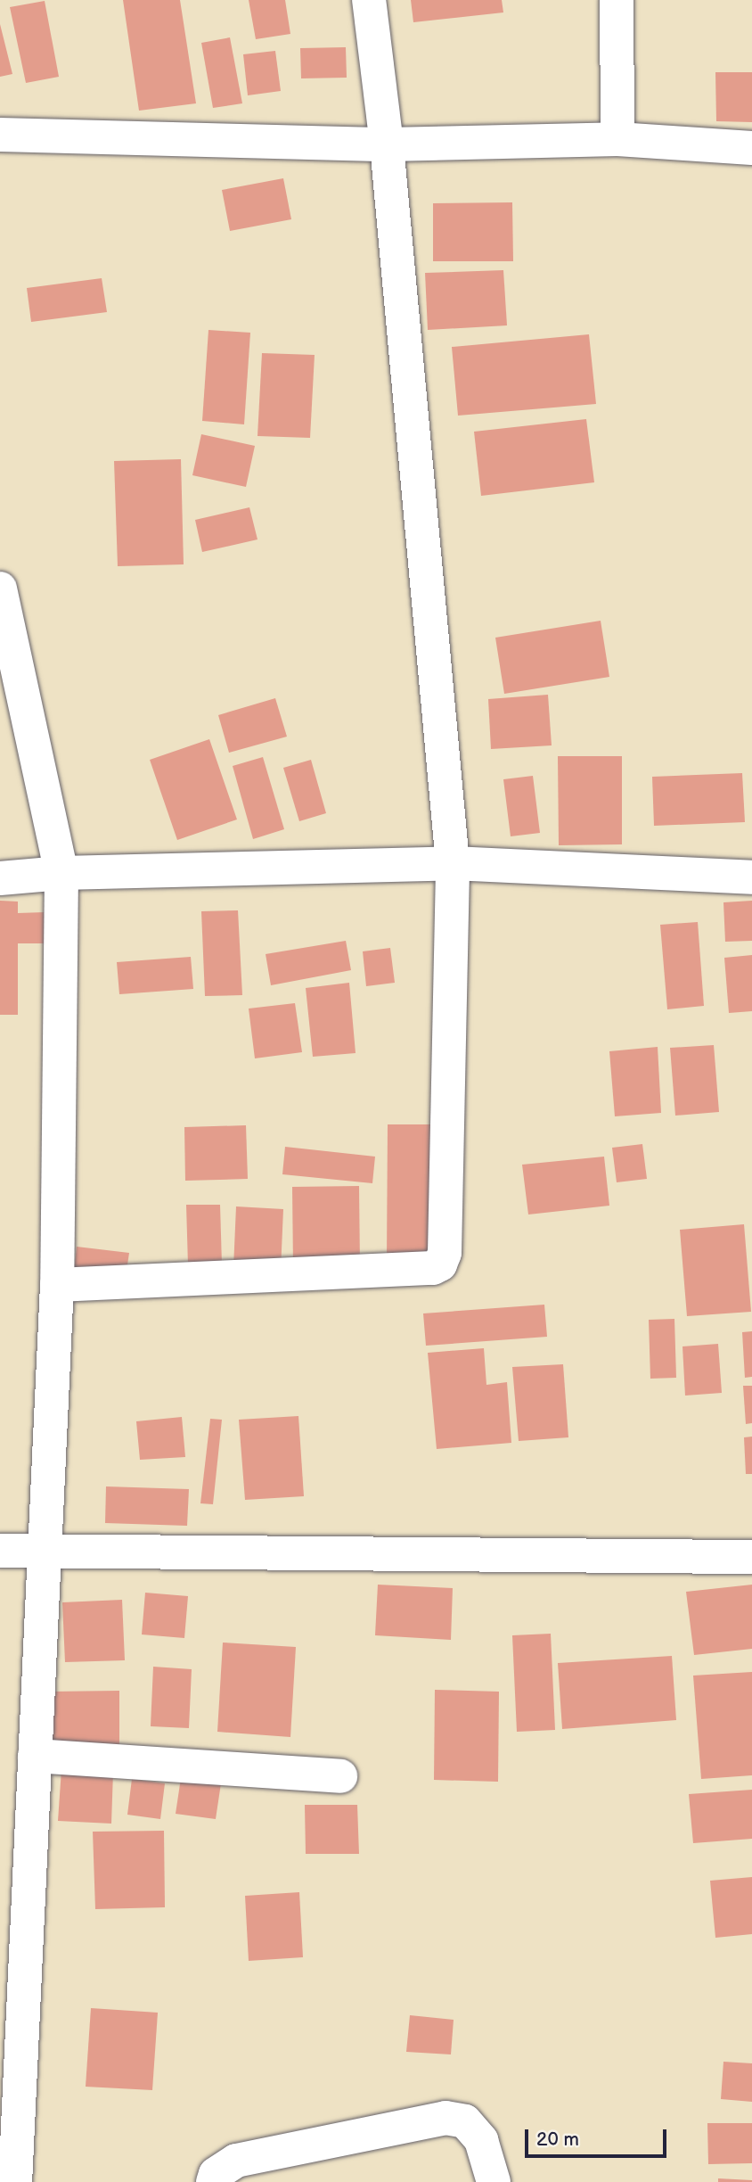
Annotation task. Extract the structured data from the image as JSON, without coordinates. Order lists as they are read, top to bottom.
{
  "scale_bar": "20 m"
}
